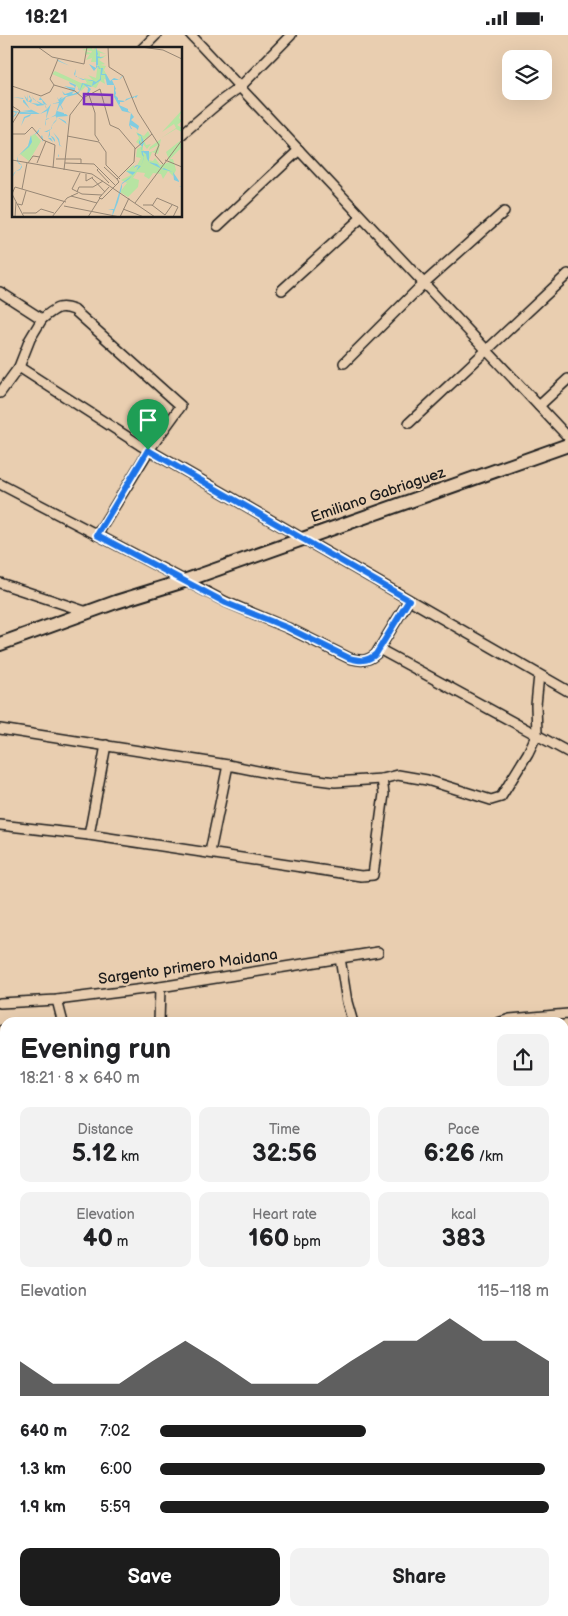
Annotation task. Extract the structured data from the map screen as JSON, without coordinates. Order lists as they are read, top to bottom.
{
  "streets": {
    "main road": ["Emiliano Gabriaguez"],
    "street": ["Sargento primero Maidana"]
  },
  "page": {
    "status": "18:21",
    "heading": ["Evening run", "18:21 · 8 × 640 m"],
    "stats": [
      ["Distance", "5.12 km"],
      ["Time", "32:56"],
      ["Pace", "6:26 /km"],
      ["Elevation", "40 m"],
      ["Heart rate", "160 bpm"],
      ["kcal", "383"]
    ],
    "chart": ["Elevation", "115–118 m"],
    "list": [
      {
        "name": "640 m",
        "note": "7:02"
      },
      {
        "name": "1.3 km",
        "note": "6:00"
      },
      {
        "name": "1.9 km",
        "note": "5:59"
      }
    ],
    "buttons": ["Save", "Share"]
  }
}
